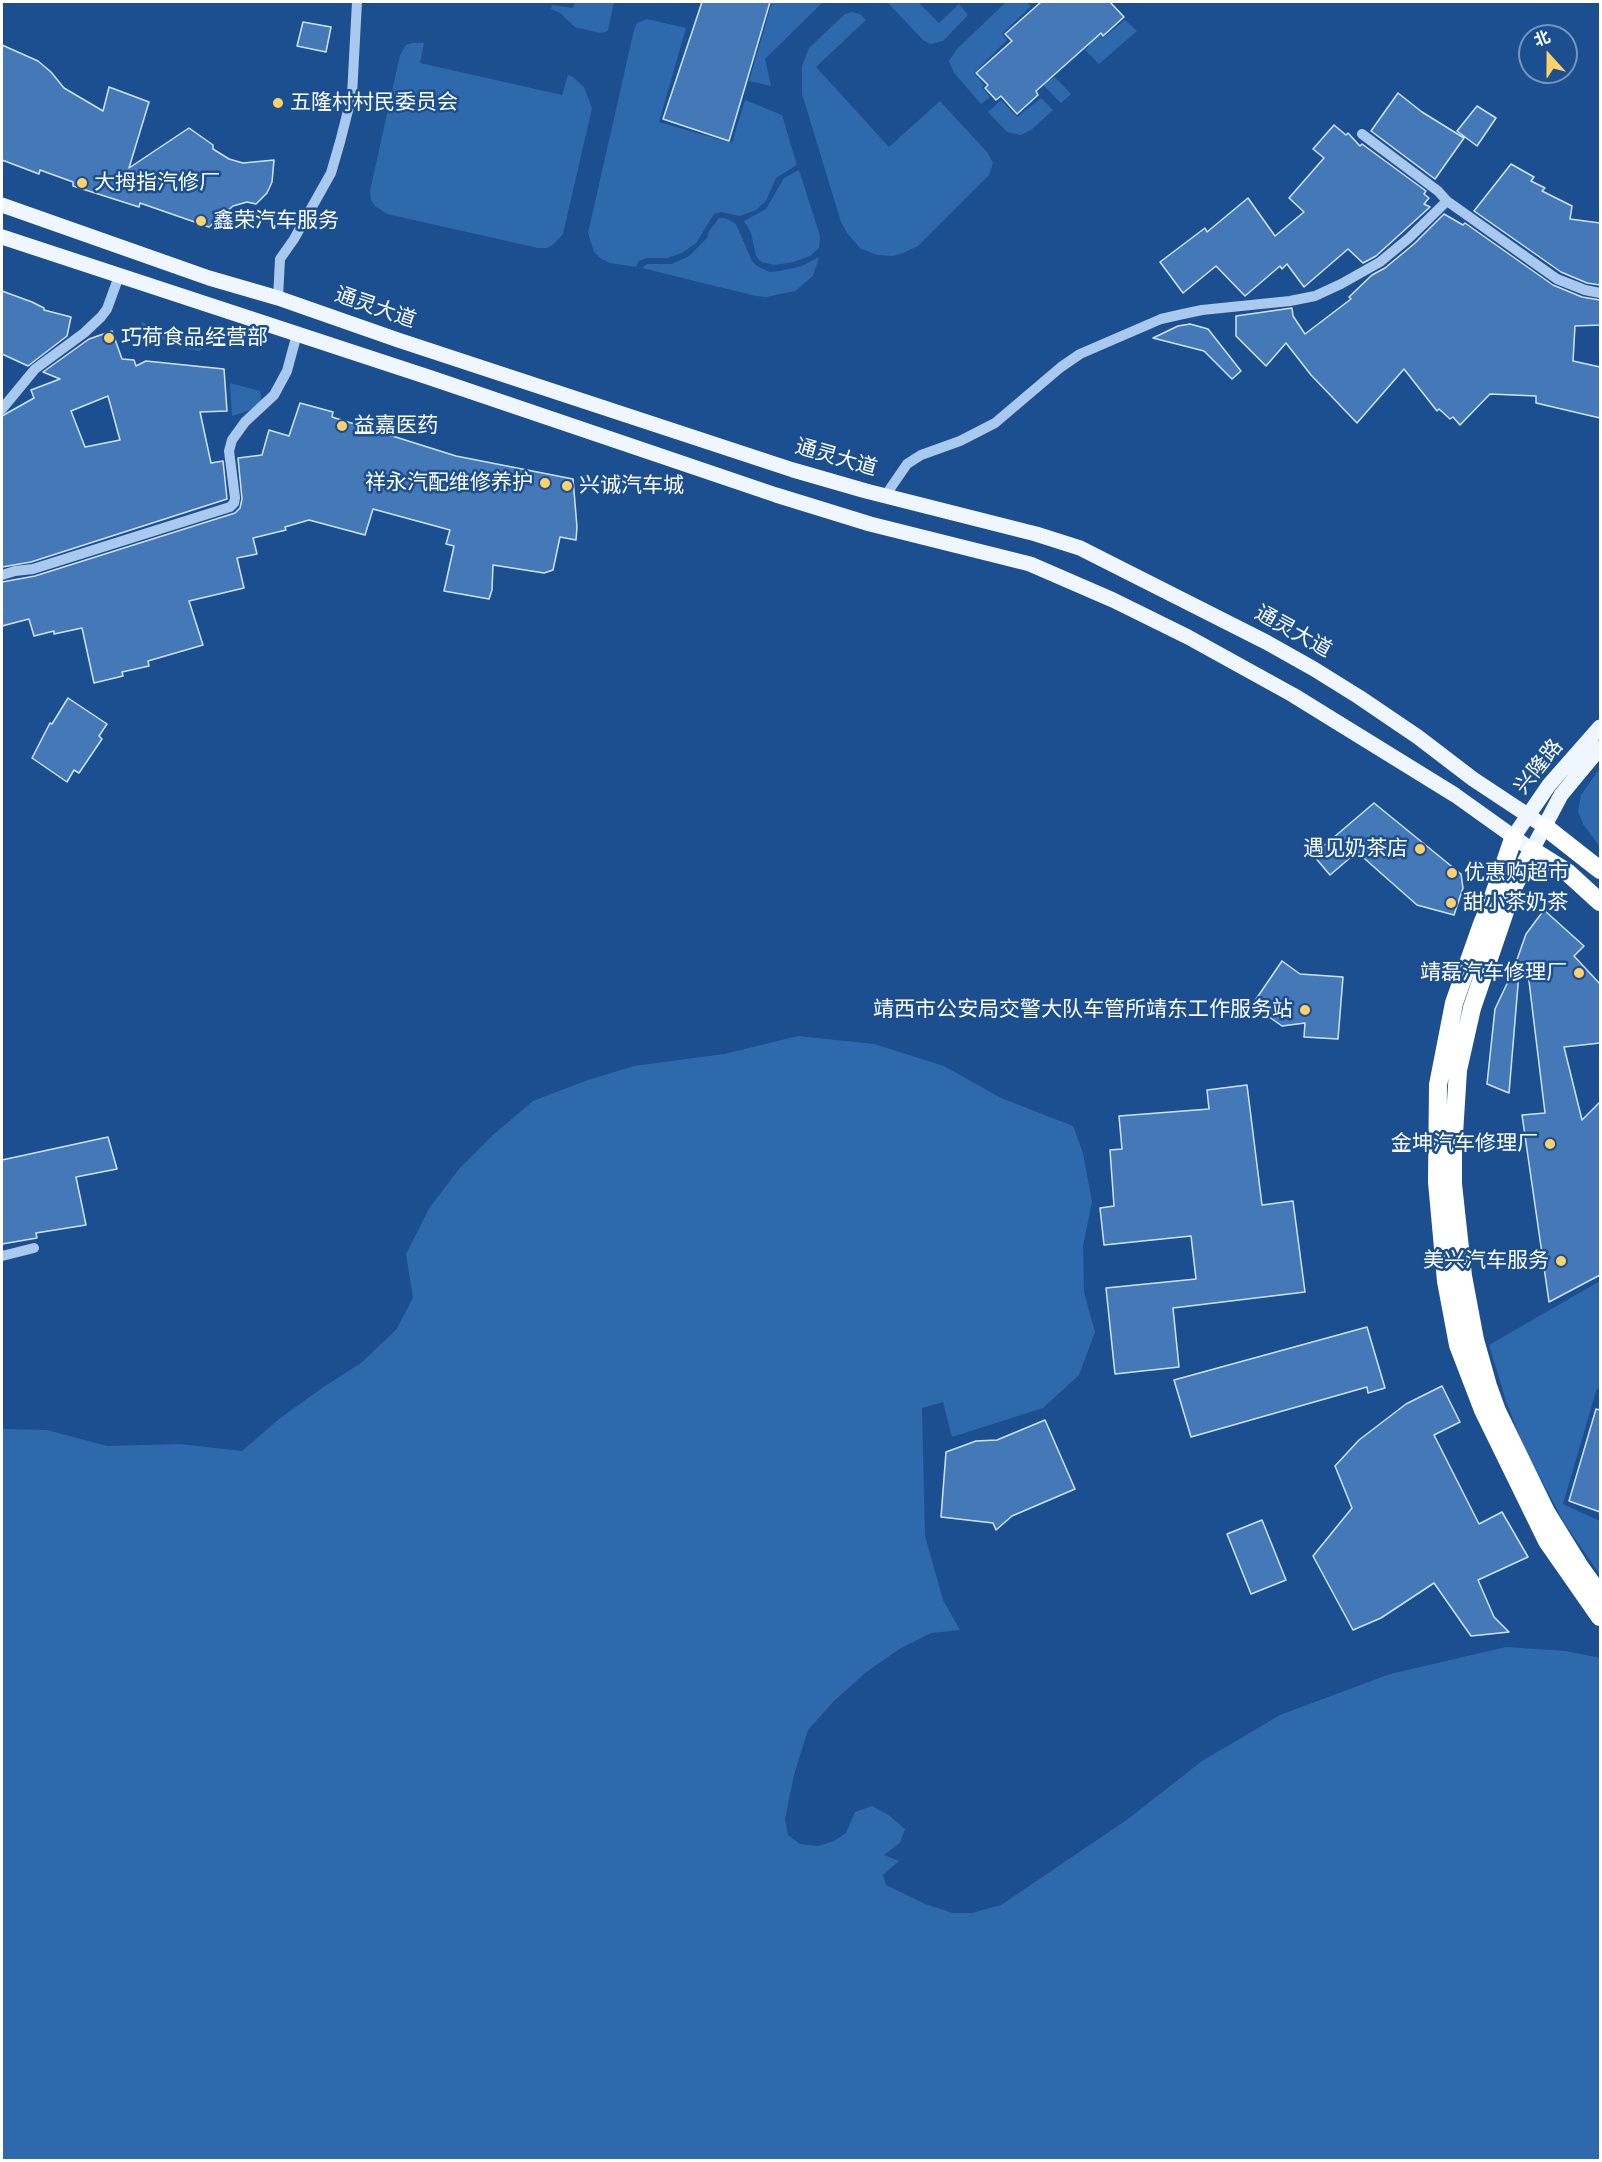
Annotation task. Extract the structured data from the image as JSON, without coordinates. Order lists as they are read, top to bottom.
{
  "streets": {
    "highway": ["通灵大道"],
    "main road": ["兴隆路"]
  },
  "crossings": [
    ["通灵大道", "兴隆路"]
  ],
  "places": [
    "五隆村村民委员会",
    "大拇指汽修厂",
    "鑫荣汽车服务",
    "巧荷食品经营部",
    "益嘉医药",
    "祥永汽配维修养护",
    "兴诚汽车城",
    "遇见奶茶店",
    "优惠购超市",
    "甜小茶奶茶",
    "靖磊汽车修理厂",
    "靖西市公安局交警大队车管所靖东工作服务站",
    "金坤汽车修理厂",
    "美兴汽车服务"
  ],
  "north": "top"
}
